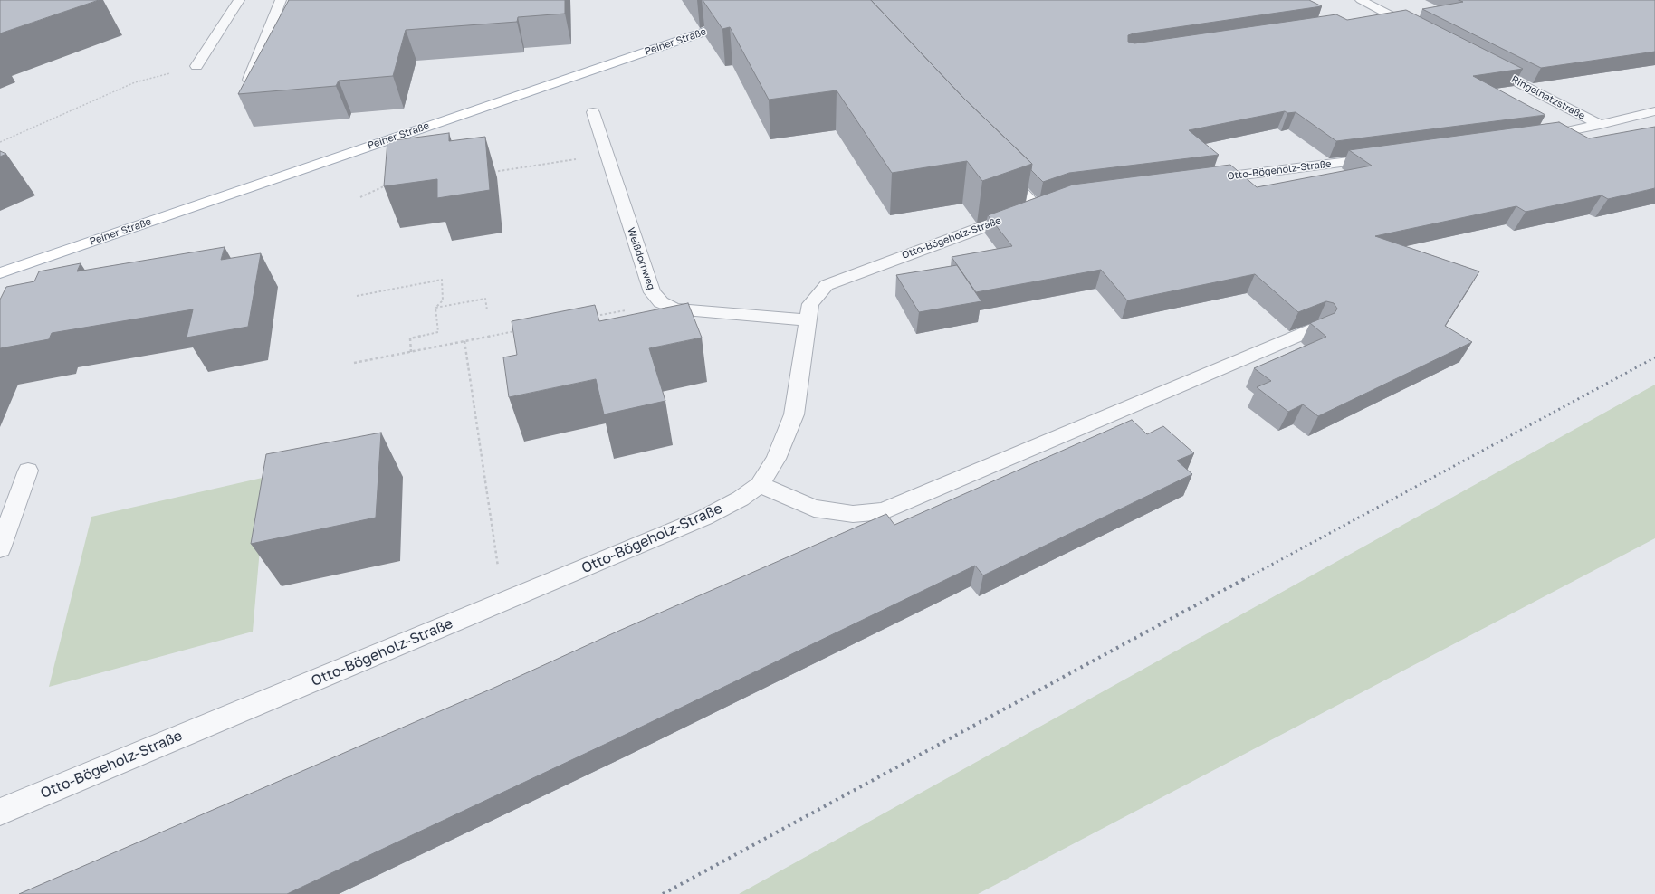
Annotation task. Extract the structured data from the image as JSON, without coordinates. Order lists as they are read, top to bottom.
{
  "streets": {
    "main road": ["Peiner Straße"],
    "street": ["Ringelnatzstraße", "Otto-Bögeholz-Straße", "Weißdornweg"]
  },
  "crossings": [
    ["Otto-Bögeholz-Straße", "Weißdornweg"]
  ]
}
